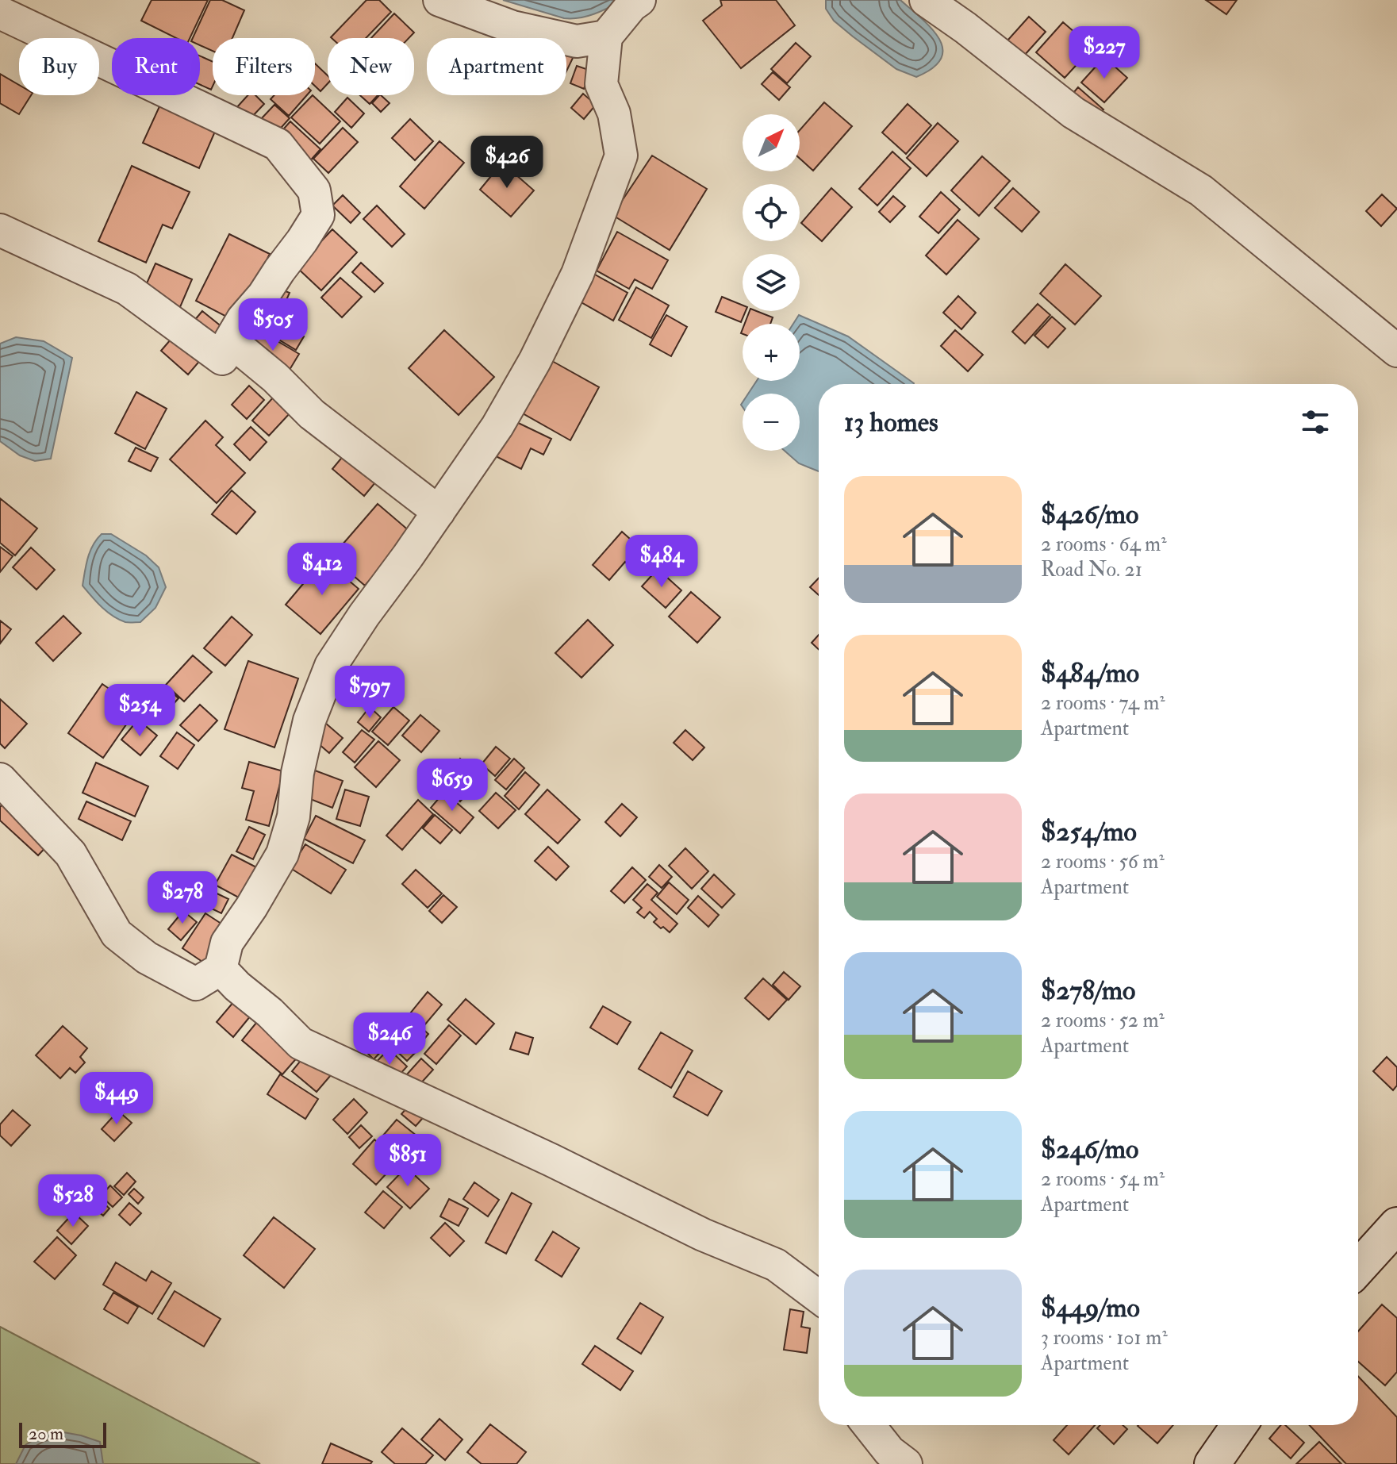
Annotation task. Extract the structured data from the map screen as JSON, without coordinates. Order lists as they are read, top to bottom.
{
  "scale_bar": "20 m",
  "north": "top right",
  "page": {
    "price": [
      "$227",
      "$426",
      "$505",
      "$484",
      "$412",
      "$797",
      "$254",
      "$659",
      "$278",
      "$246",
      "$449",
      "$851",
      "$528"
    ],
    "chip": [
      "Buy",
      "Rent",
      "Filters",
      "New",
      "Apartment"
    ],
    "map_buttons": ["+", "−"],
    "heading": "13 homes",
    "list": [
      {
        "name": "$426/mo",
        "note": "2 rooms · 64 m² · Road No. 21"
      },
      {
        "name": "$484/mo",
        "note": "2 rooms · 74 m² · Apartment"
      },
      {
        "name": "$254/mo",
        "note": "2 rooms · 56 m² · Apartment"
      },
      {
        "name": "$278/mo",
        "note": "2 rooms · 52 m² · Apartment"
      },
      {
        "name": "$246/mo",
        "note": "2 rooms · 54 m² · Apartment"
      },
      {
        "name": "$449/mo",
        "note": "3 rooms · 101 m² · Apartment"
      }
    ],
    "scale": "20 m"
  }
}
